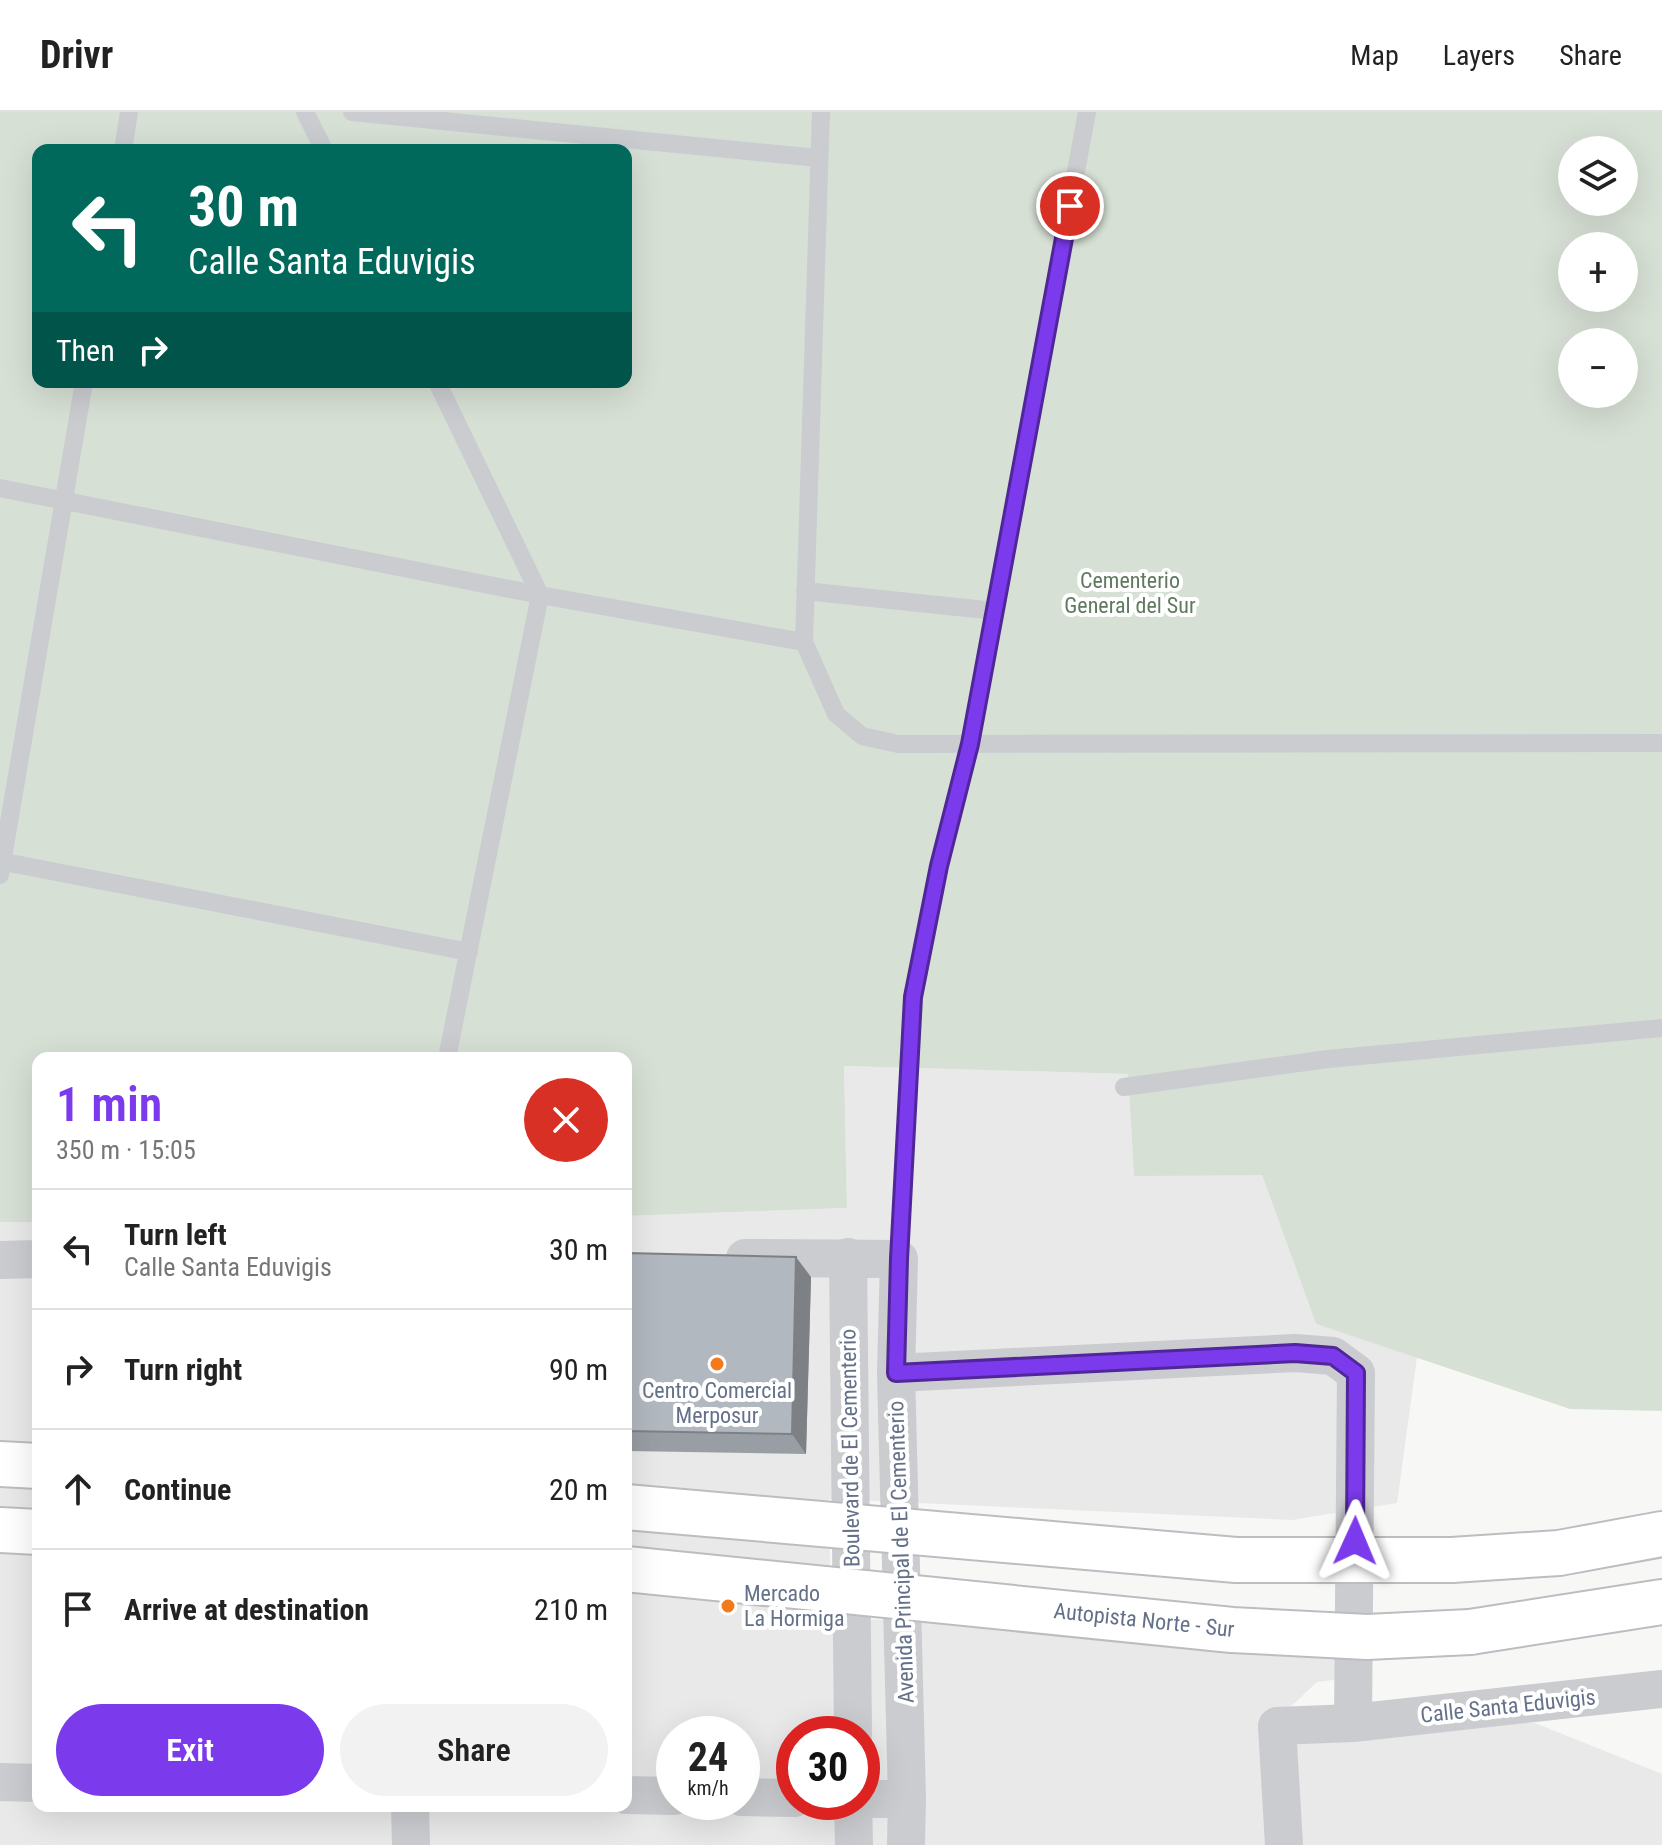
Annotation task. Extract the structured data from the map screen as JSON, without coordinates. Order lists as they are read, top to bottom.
{
  "streets": {
    "highway": ["Autopista Norte - Sur"],
    "street": ["Boulevard de El Cementerio", "Avenida Principal de El Cementerio", "Calle Santa Eduvigis"]
  },
  "parks": ["Cementerio General del Sur"],
  "places": ["Centro Comercial Merposur", "Mercado La Hormiga"],
  "page": {
    "header": "Drivr",
    "nav": ["Map", "Layers", "Share"],
    "map_buttons": ["+", "−"],
    "turn": ["30 m", "Calle Santa Eduvigis"],
    "then": "Then",
    "heading": ["1 min", "350 m · 15:05"],
    "list": [
      {
        "name": "Turn left",
        "note": "Calle Santa Eduvigis",
        "value": "30 m"
      },
      {
        "name": "Turn right",
        "value": "90 m"
      },
      {
        "name": "Continue",
        "value": "20 m"
      },
      {
        "name": "Arrive at destination",
        "value": "210 m"
      }
    ],
    "buttons": ["Exit", "Share"],
    "speed": "24 km/h",
    "limit": "30"
  }
}
